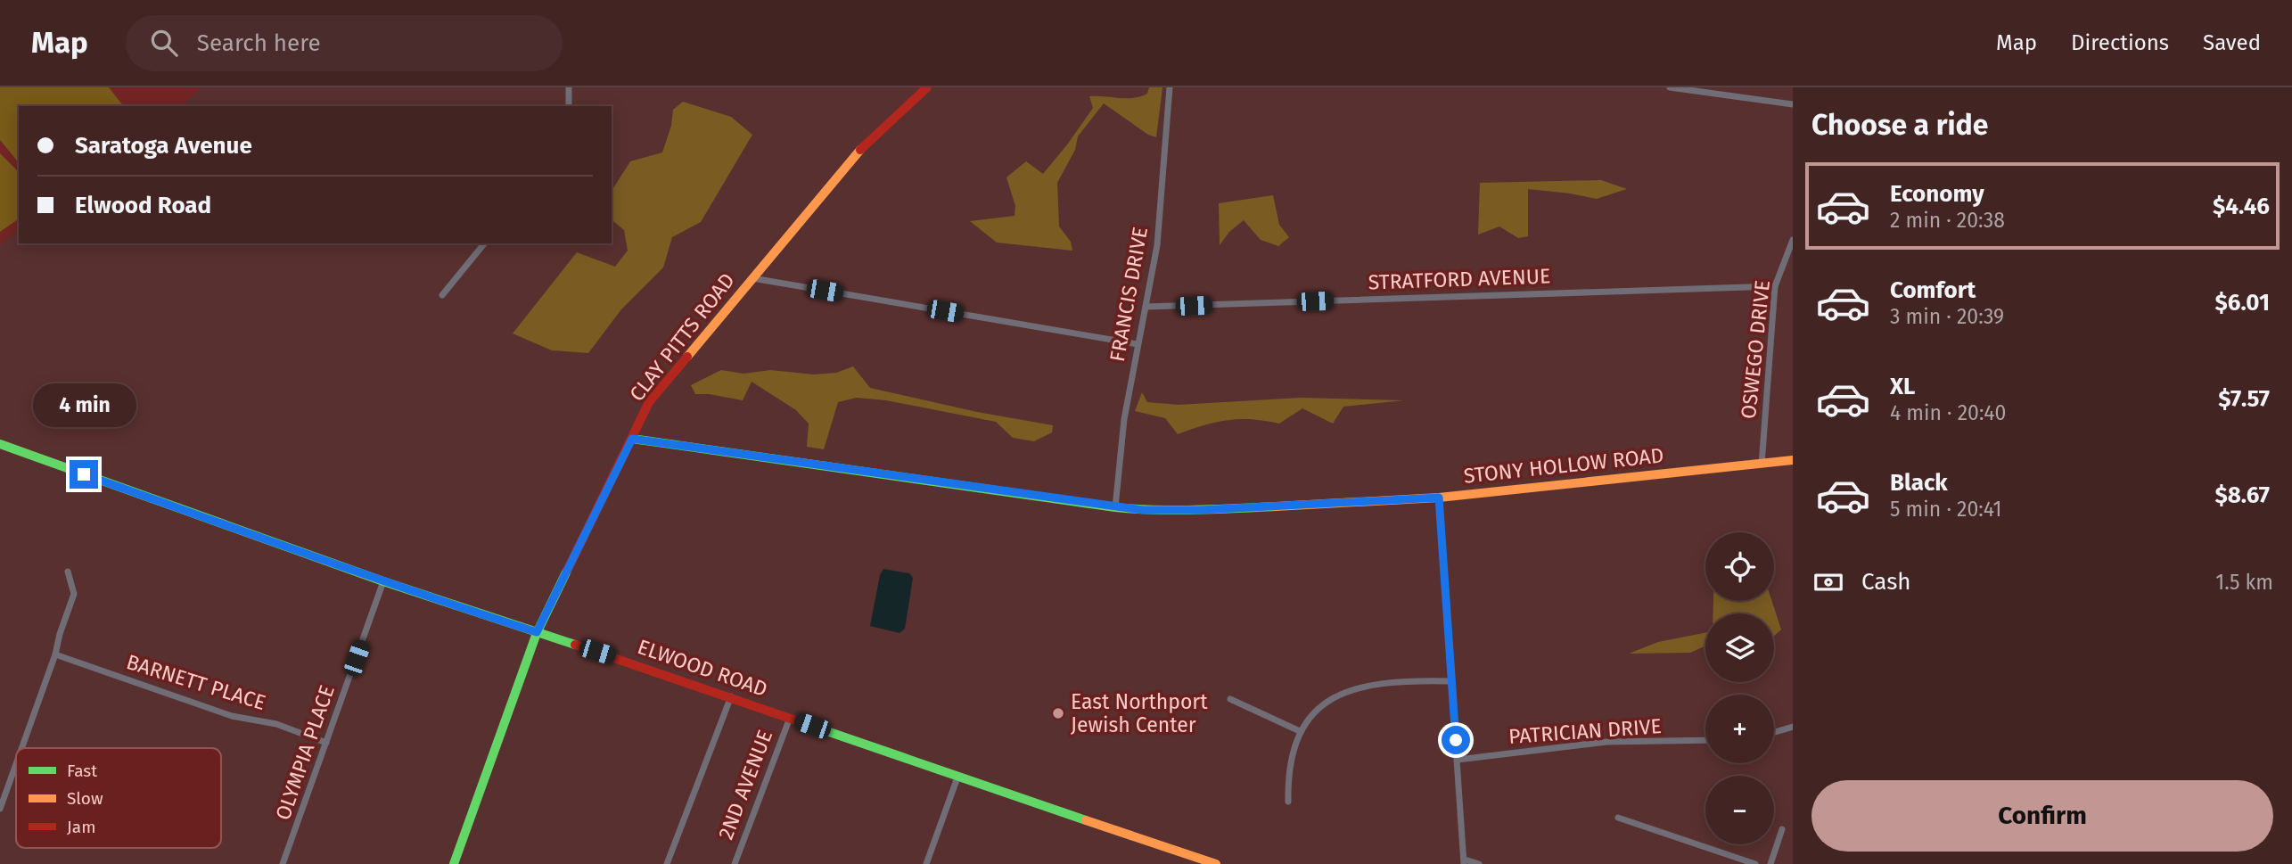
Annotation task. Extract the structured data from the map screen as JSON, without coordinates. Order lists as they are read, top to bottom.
{
  "streets": {
    "street": [
      "STRATFORD AVENUE",
      "FRANCIS DRIVE",
      "CLAY PITTS ROAD",
      "OSWEGO DRIVE",
      "STONY HOLLOW ROAD",
      "ELWOOD ROAD",
      "BARNETT PLACE",
      "PATRICIAN DRIVE",
      "OLYMPIA PLACE",
      "2ND AVENUE"
    ]
  },
  "crossings": [
    ["STRATFORD AVENUE", "FRANCIS DRIVE"],
    ["STRATFORD AVENUE", "OSWEGO DRIVE"],
    ["FRANCIS DRIVE", "STONY HOLLOW ROAD"],
    ["CLAY PITTS ROAD", "STONY HOLLOW ROAD"],
    ["CLAY PITTS ROAD", "ELWOOD ROAD"],
    ["OSWEGO DRIVE", "STONY HOLLOW ROAD"],
    ["ELWOOD ROAD", "OLYMPIA PLACE"],
    ["ELWOOD ROAD", "2ND AVENUE"],
    ["BARNETT PLACE", "OLYMPIA PLACE"]
  ],
  "places": ["East Northport Jewish Center"],
  "legend": ["Fast", "Slow", "Jam"],
  "page": {
    "header": "Map",
    "search": "Search here",
    "nav": ["Map", "Directions", "Saved"],
    "heading": "Choose a ride",
    "banner": ["Saratoga Avenue", "Elwood Road"],
    "list": [
      {
        "name": "Economy",
        "note": "2 min · 20:38",
        "value": "$4.46"
      },
      {
        "name": "Comfort",
        "note": "3 min · 20:39",
        "value": "$6.01"
      },
      {
        "name": "XL",
        "note": "4 min · 20:40",
        "value": "$7.57"
      },
      {
        "name": "Black",
        "note": "5 min · 20:41",
        "value": "$8.67"
      }
    ],
    "bubble": "4 min",
    "map_buttons": ["+", "−"],
    "pay": ["Cash", "1.5 km"],
    "buttons": "Confirm"
  }
}
